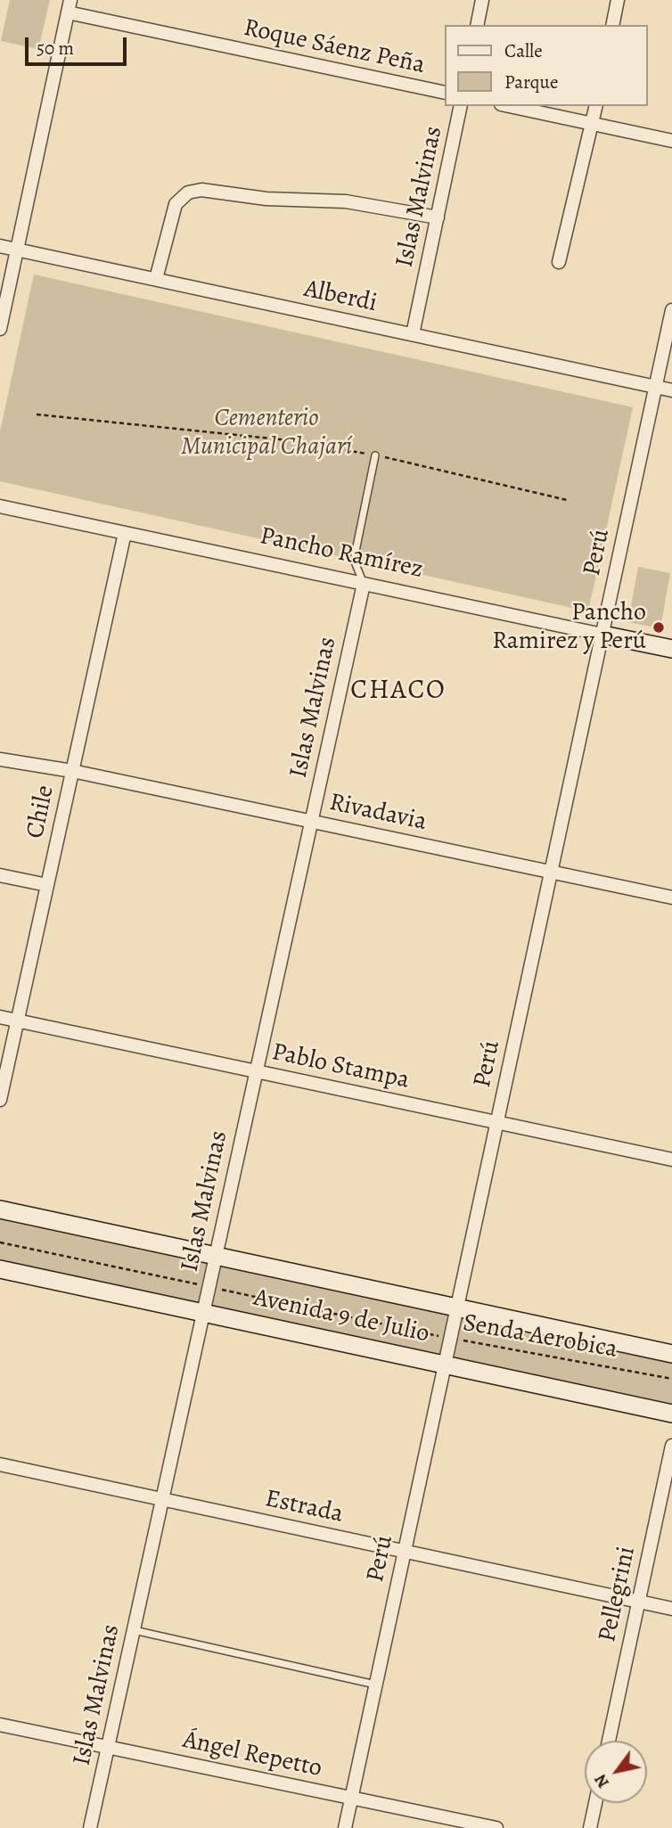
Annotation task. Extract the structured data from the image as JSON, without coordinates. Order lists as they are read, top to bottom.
{
  "streets": {
    "main road": ["Pancho Ramírez", "Avenida 9 de Julio"],
    "street": [
      "Roque Sáenz Peña",
      "Islas Malvinas",
      "Alberdi",
      "Perú",
      "Chile",
      "Rivadavia",
      "Pablo Stampa",
      "Estrada",
      "Pellegrini",
      "Ángel Repetto"
    ],
    "path": ["Senda Aerobica"]
  },
  "crossings": [
    ["Islas Malvinas", "Alberdi"],
    ["Islas Malvinas", "Pancho Ramírez"],
    ["Islas Malvinas", "Rivadavia"],
    ["Islas Malvinas", "Pablo Stampa"],
    ["Islas Malvinas", "Avenida 9 de Julio"],
    ["Islas Malvinas", "Senda Aerobica"],
    ["Islas Malvinas", "Estrada"],
    ["Islas Malvinas", "Ángel Repetto"],
    ["Alberdi", "Perú"],
    ["Perú", "Pancho Ramírez"],
    ["Perú", "Rivadavia"],
    ["Perú", "Pablo Stampa"],
    ["Perú", "Avenida 9 de Julio"],
    ["Perú", "Senda Aerobica"],
    ["Perú", "Estrada"],
    ["Perú", "Ángel Repetto"],
    ["Pancho Ramírez", "Chile"],
    ["Chile", "Rivadavia"],
    ["Chile", "Pablo Stampa"],
    ["Estrada", "Pellegrini"]
  ],
  "districts": ["CHACO"],
  "parks": ["Cementerio Municipal Chajarí"],
  "places": ["Pancho Ramirez y Perú"],
  "legend": ["Calle", "Parque"],
  "scale_bar": "50 m",
  "north": "bottom left"
}
